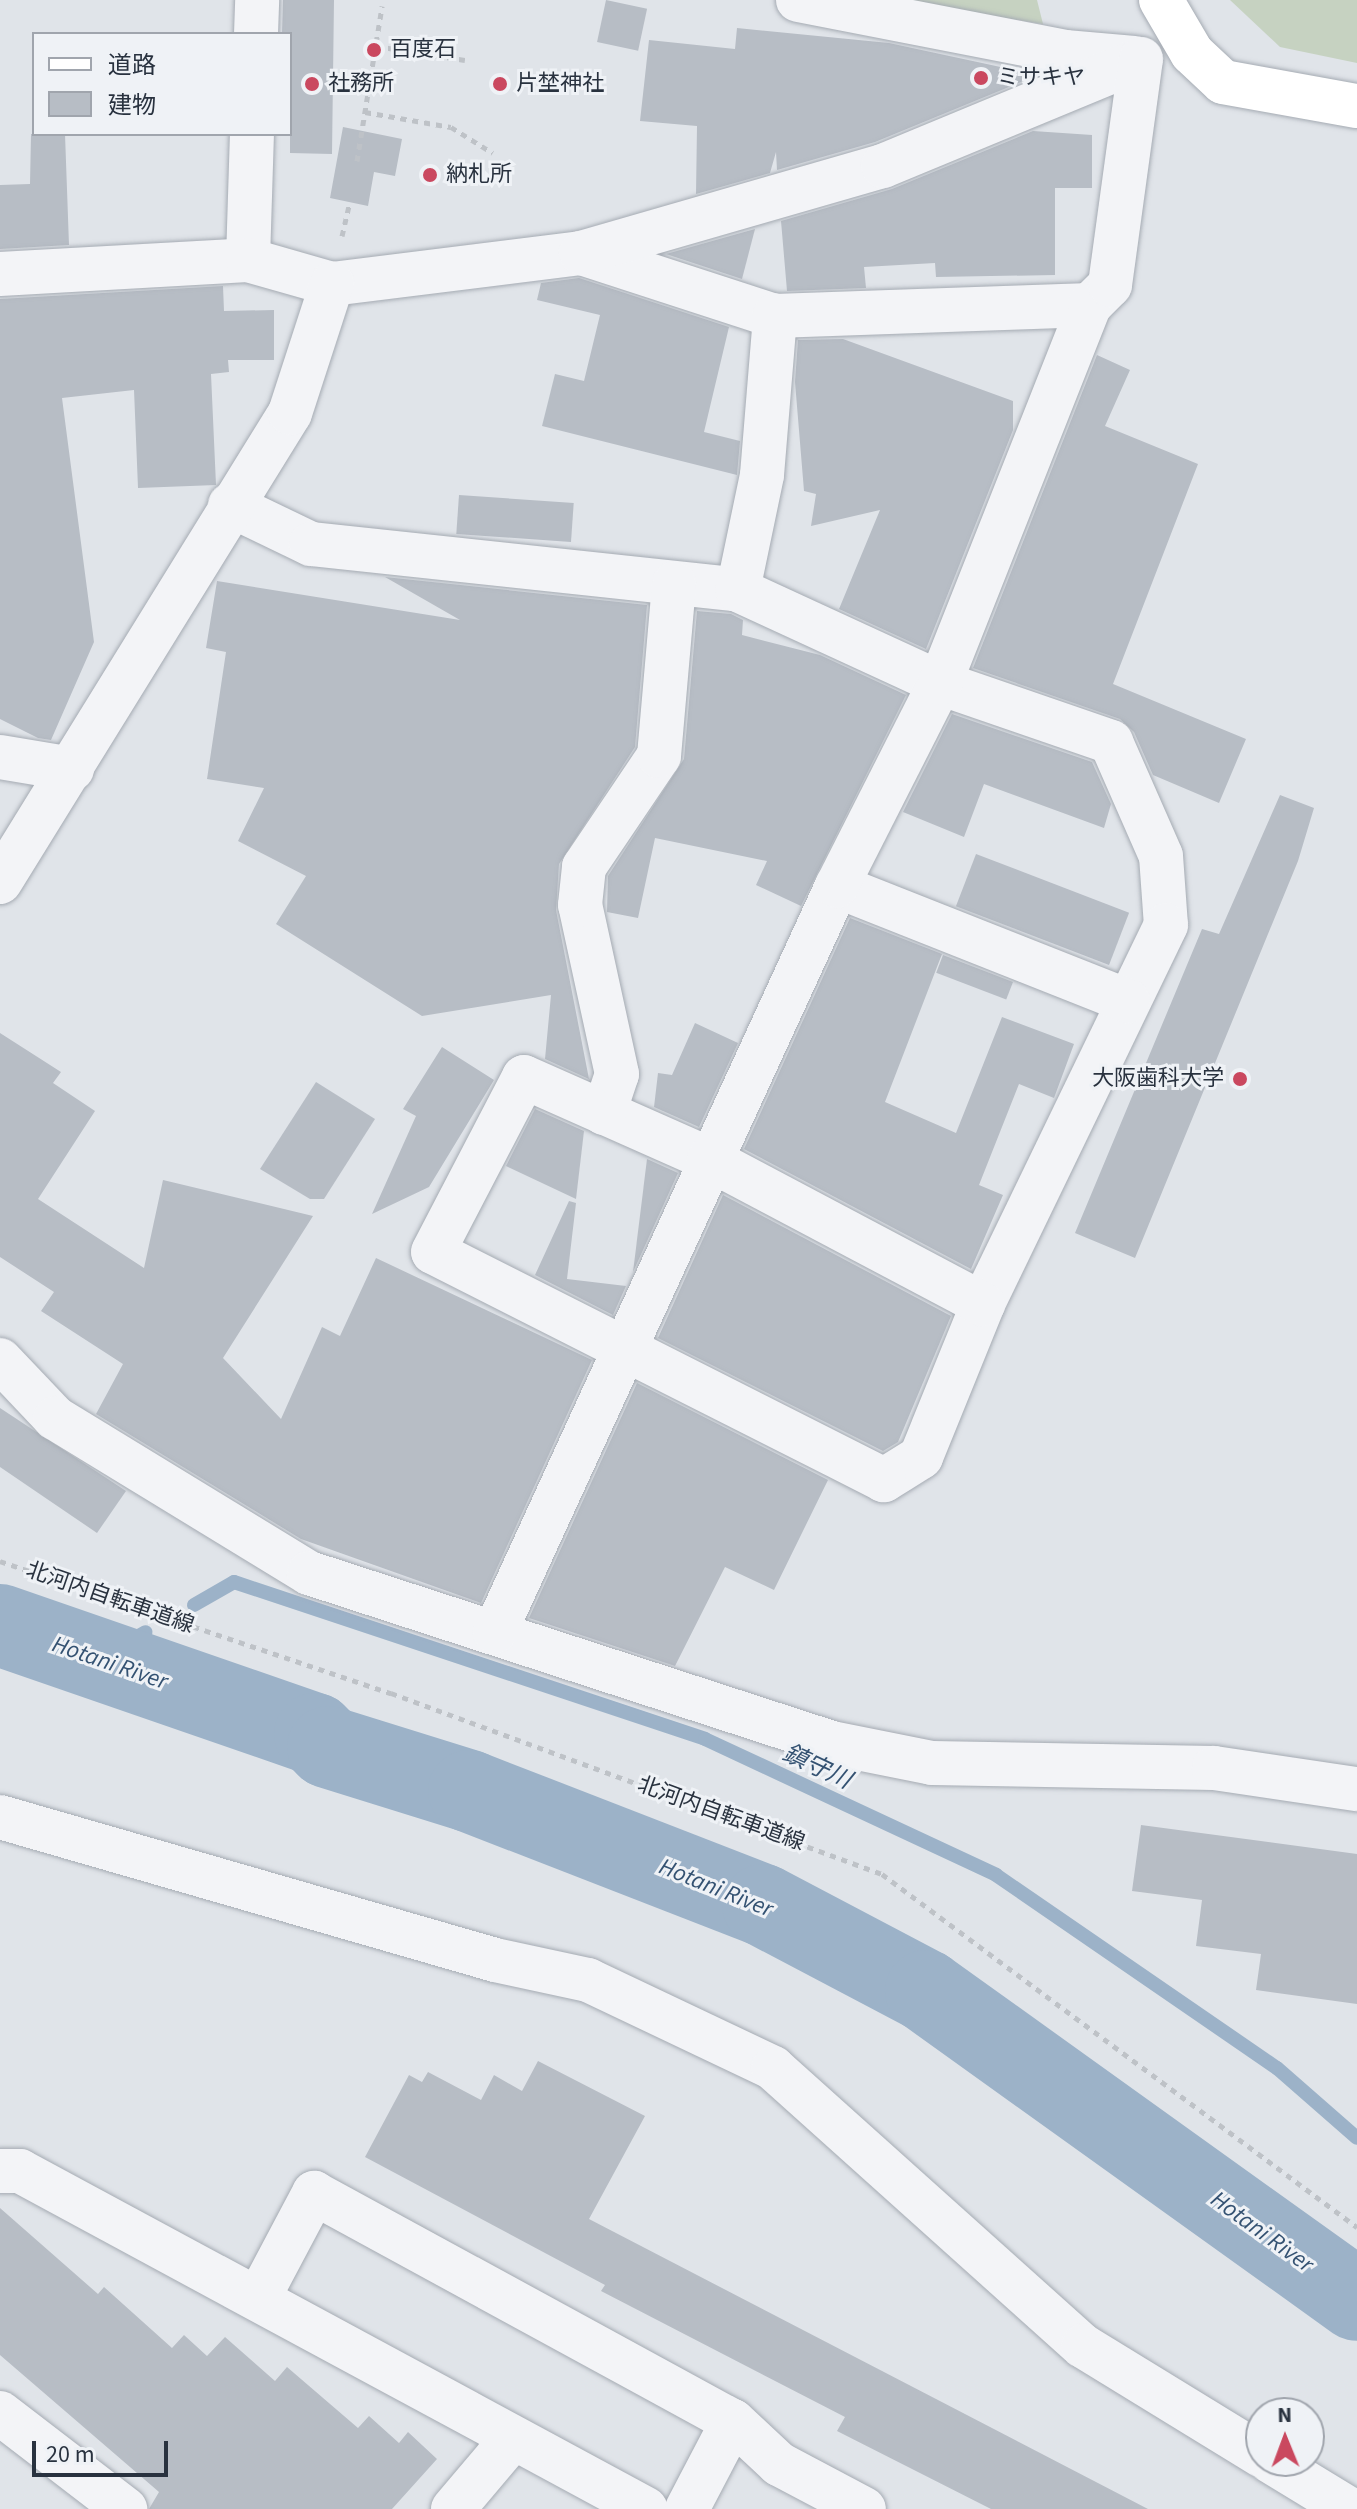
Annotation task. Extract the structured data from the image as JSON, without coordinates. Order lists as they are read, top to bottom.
{
  "streets": {
    "path": ["北河内自転車道線"]
  },
  "water": ["Hotani River", "鎮守川"],
  "places": [
    "百度石",
    "ミサキヤ",
    "社務所",
    "片埜神社",
    "納札所",
    "大阪歯科大学"
  ],
  "legend": ["道路", "建物"],
  "scale_bar": "20 m",
  "north": "top"
}
